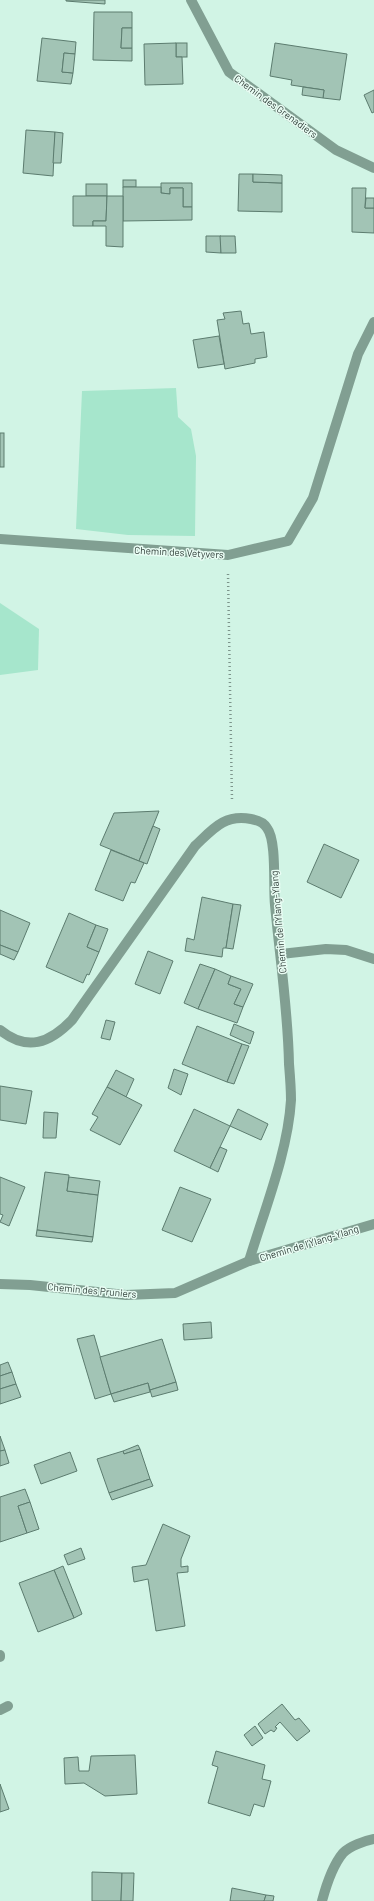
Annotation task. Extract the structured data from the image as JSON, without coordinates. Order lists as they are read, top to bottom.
{
  "streets": {
    "street": [
      "Chemin des Grenadiers",
      "Chemin des Vetyvers",
      "Chemin de l'Ylang-Ylang",
      "Chemin des Pruniers"
    ]
  },
  "crossings": [
    ["Chemin de l'Ylang-Ylang", "Chemin des Pruniers"]
  ]
}
